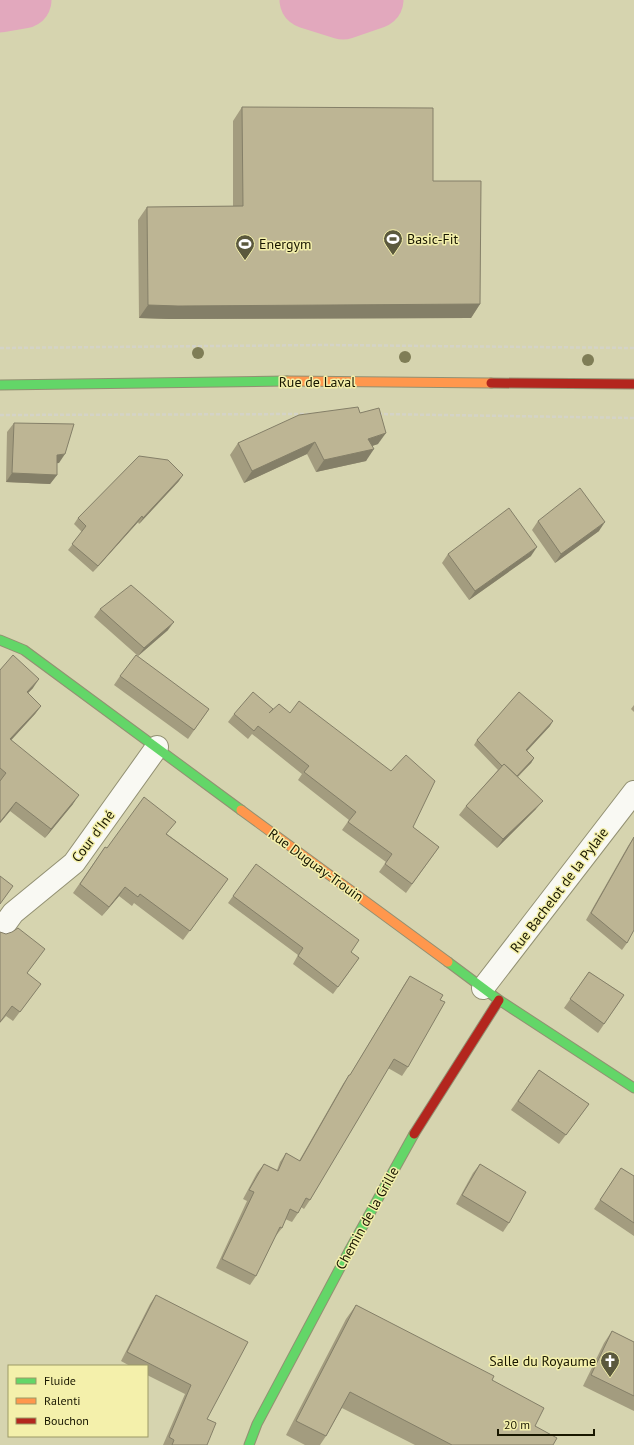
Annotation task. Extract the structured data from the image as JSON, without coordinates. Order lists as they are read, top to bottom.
{
  "streets": {
    "street": [
      "Rue de Laval",
      "Cour d'Iné",
      "Rue Duguay-Trouin",
      "Rue Bachelot de la Pylaie",
      "Chemin de la Grille"
    ]
  },
  "crossings": [
    ["Cour d'Iné", "Rue Duguay-Trouin"],
    ["Rue Duguay-Trouin", "Rue Bachelot de la Pylaie"],
    ["Rue Duguay-Trouin", "Chemin de la Grille"],
    ["Rue Bachelot de la Pylaie", "Chemin de la Grille"]
  ],
  "places": {
    "sports": ["Basic-Fit", "Energym"],
    "church": ["Salle du Royaume"]
  },
  "legend": ["Fluide", "Ralenti", "Bouchon"],
  "scale_bar": "20 m"
}
